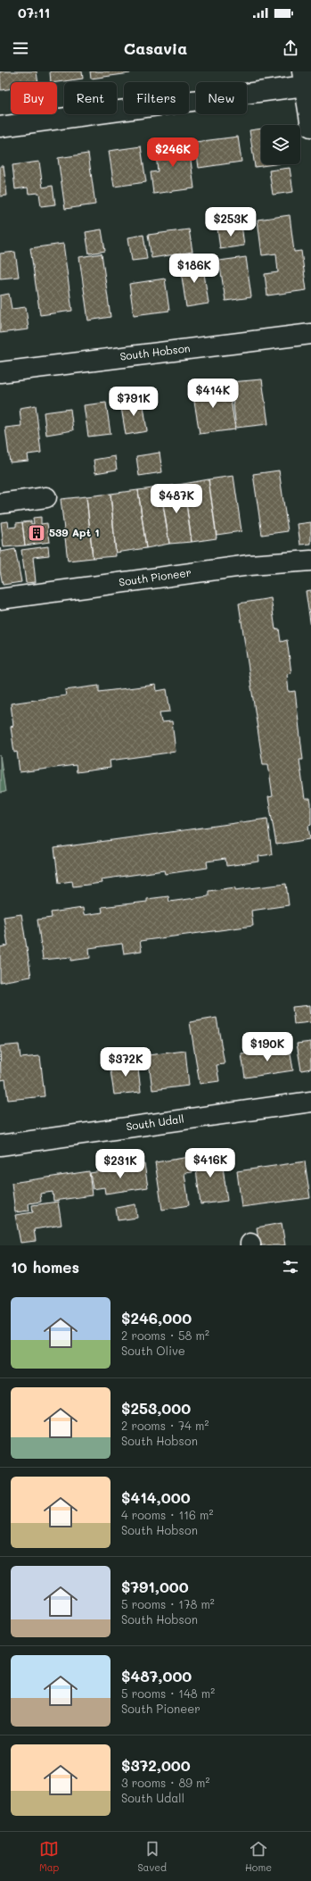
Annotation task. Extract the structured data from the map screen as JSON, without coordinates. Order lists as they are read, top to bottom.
{
  "streets": {
    "street": ["South Hobson", "South Pioneer", "South Udall"]
  },
  "places": {
    "building": ["539 Apt 1"]
  },
  "page": {
    "status": "07:11",
    "header": "Casavia",
    "chip": [
      "Buy",
      "Rent",
      "Filters",
      "New"
    ],
    "price": [
      "$246K",
      "$253K",
      "$186K",
      "$414K",
      "$791K",
      "$487K",
      "$190K",
      "$372K",
      "$416K",
      "$231K"
    ],
    "heading": "10 homes",
    "list": [
      {
        "name": "$246,000",
        "note": "2 rooms · 58 m² · South Olive"
      },
      {
        "name": "$253,000",
        "note": "2 rooms · 74 m² · South Hobson"
      },
      {
        "name": "$414,000",
        "note": "4 rooms · 116 m² · South Hobson"
      },
      {
        "name": "$791,000",
        "note": "5 rooms · 178 m² · South Hobson"
      },
      {
        "name": "$487,000",
        "note": "5 rooms · 148 m² · South Pioneer"
      },
      {
        "name": "$372,000",
        "note": "3 rooms · 89 m² · South Udall"
      }
    ],
    "tabs": ["Map", "Saved", "Home"]
  }
}
